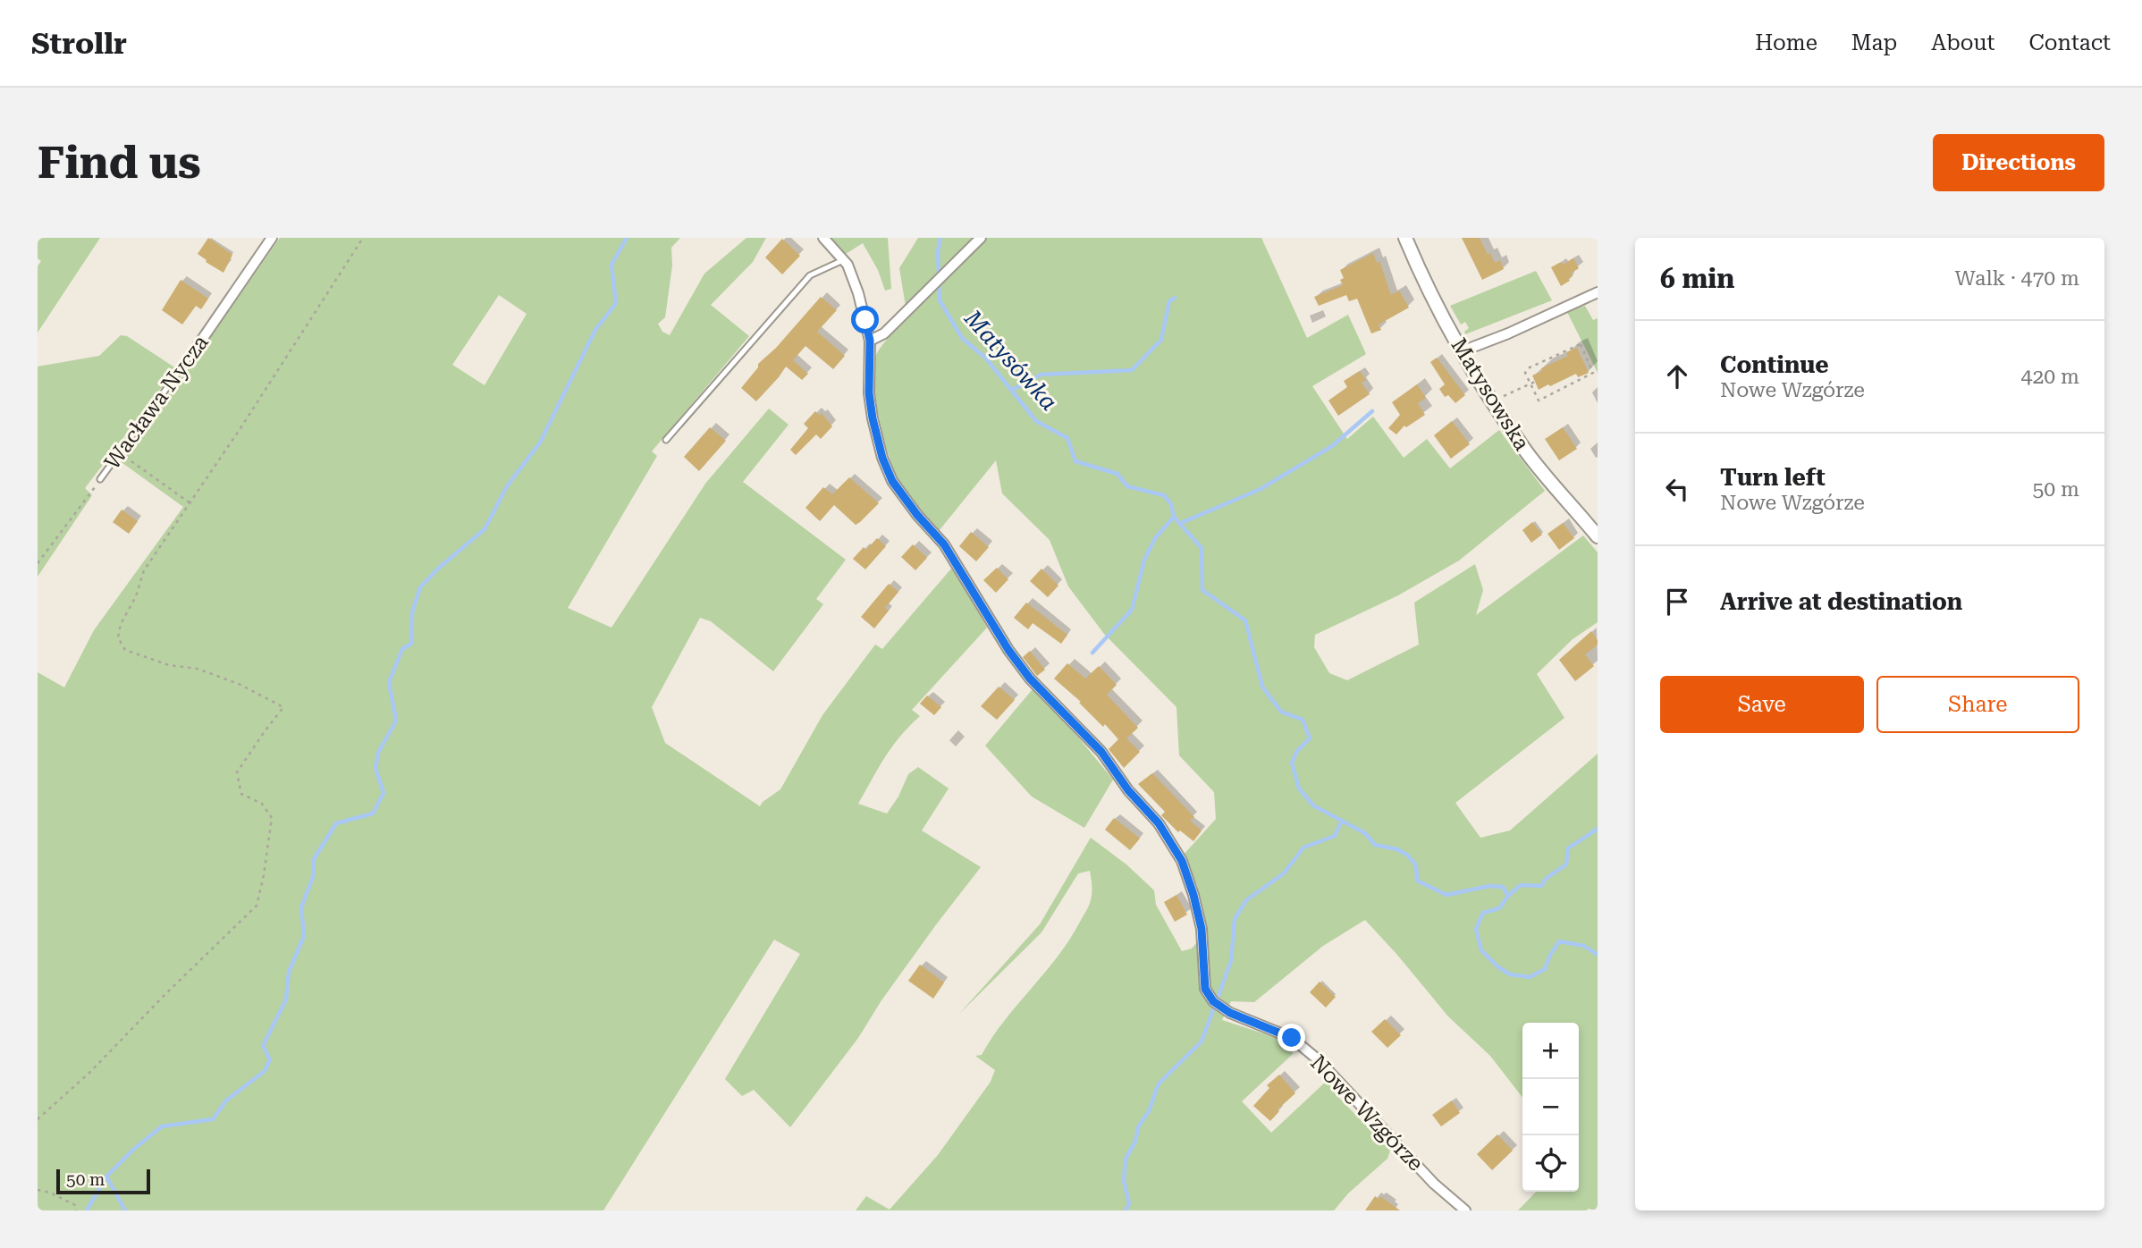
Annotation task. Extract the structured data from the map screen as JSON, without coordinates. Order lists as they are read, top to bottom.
{
  "streets": {
    "street": ["Matysowska", "Wacława Nycza", "Nowe Wzgórze"]
  },
  "water": ["Matysówka"],
  "scale_bar": "50 m",
  "page": {
    "header": "Strollr",
    "nav": [
      "Home",
      "Map",
      "About",
      "Contact"
    ],
    "buttons": [
      "Directions",
      ["Save", "Share"]
    ],
    "title": "Find us",
    "heading": ["6 min", "Walk · 470 m"],
    "list": [
      ["Continue", "Nowe Wzgórze", "420 m"],
      ["Turn left", "Nowe Wzgórze", "50 m"],
      "Arrive at destination"
    ],
    "map_buttons": ["+", "−"],
    "scale": "50 m"
  }
}
